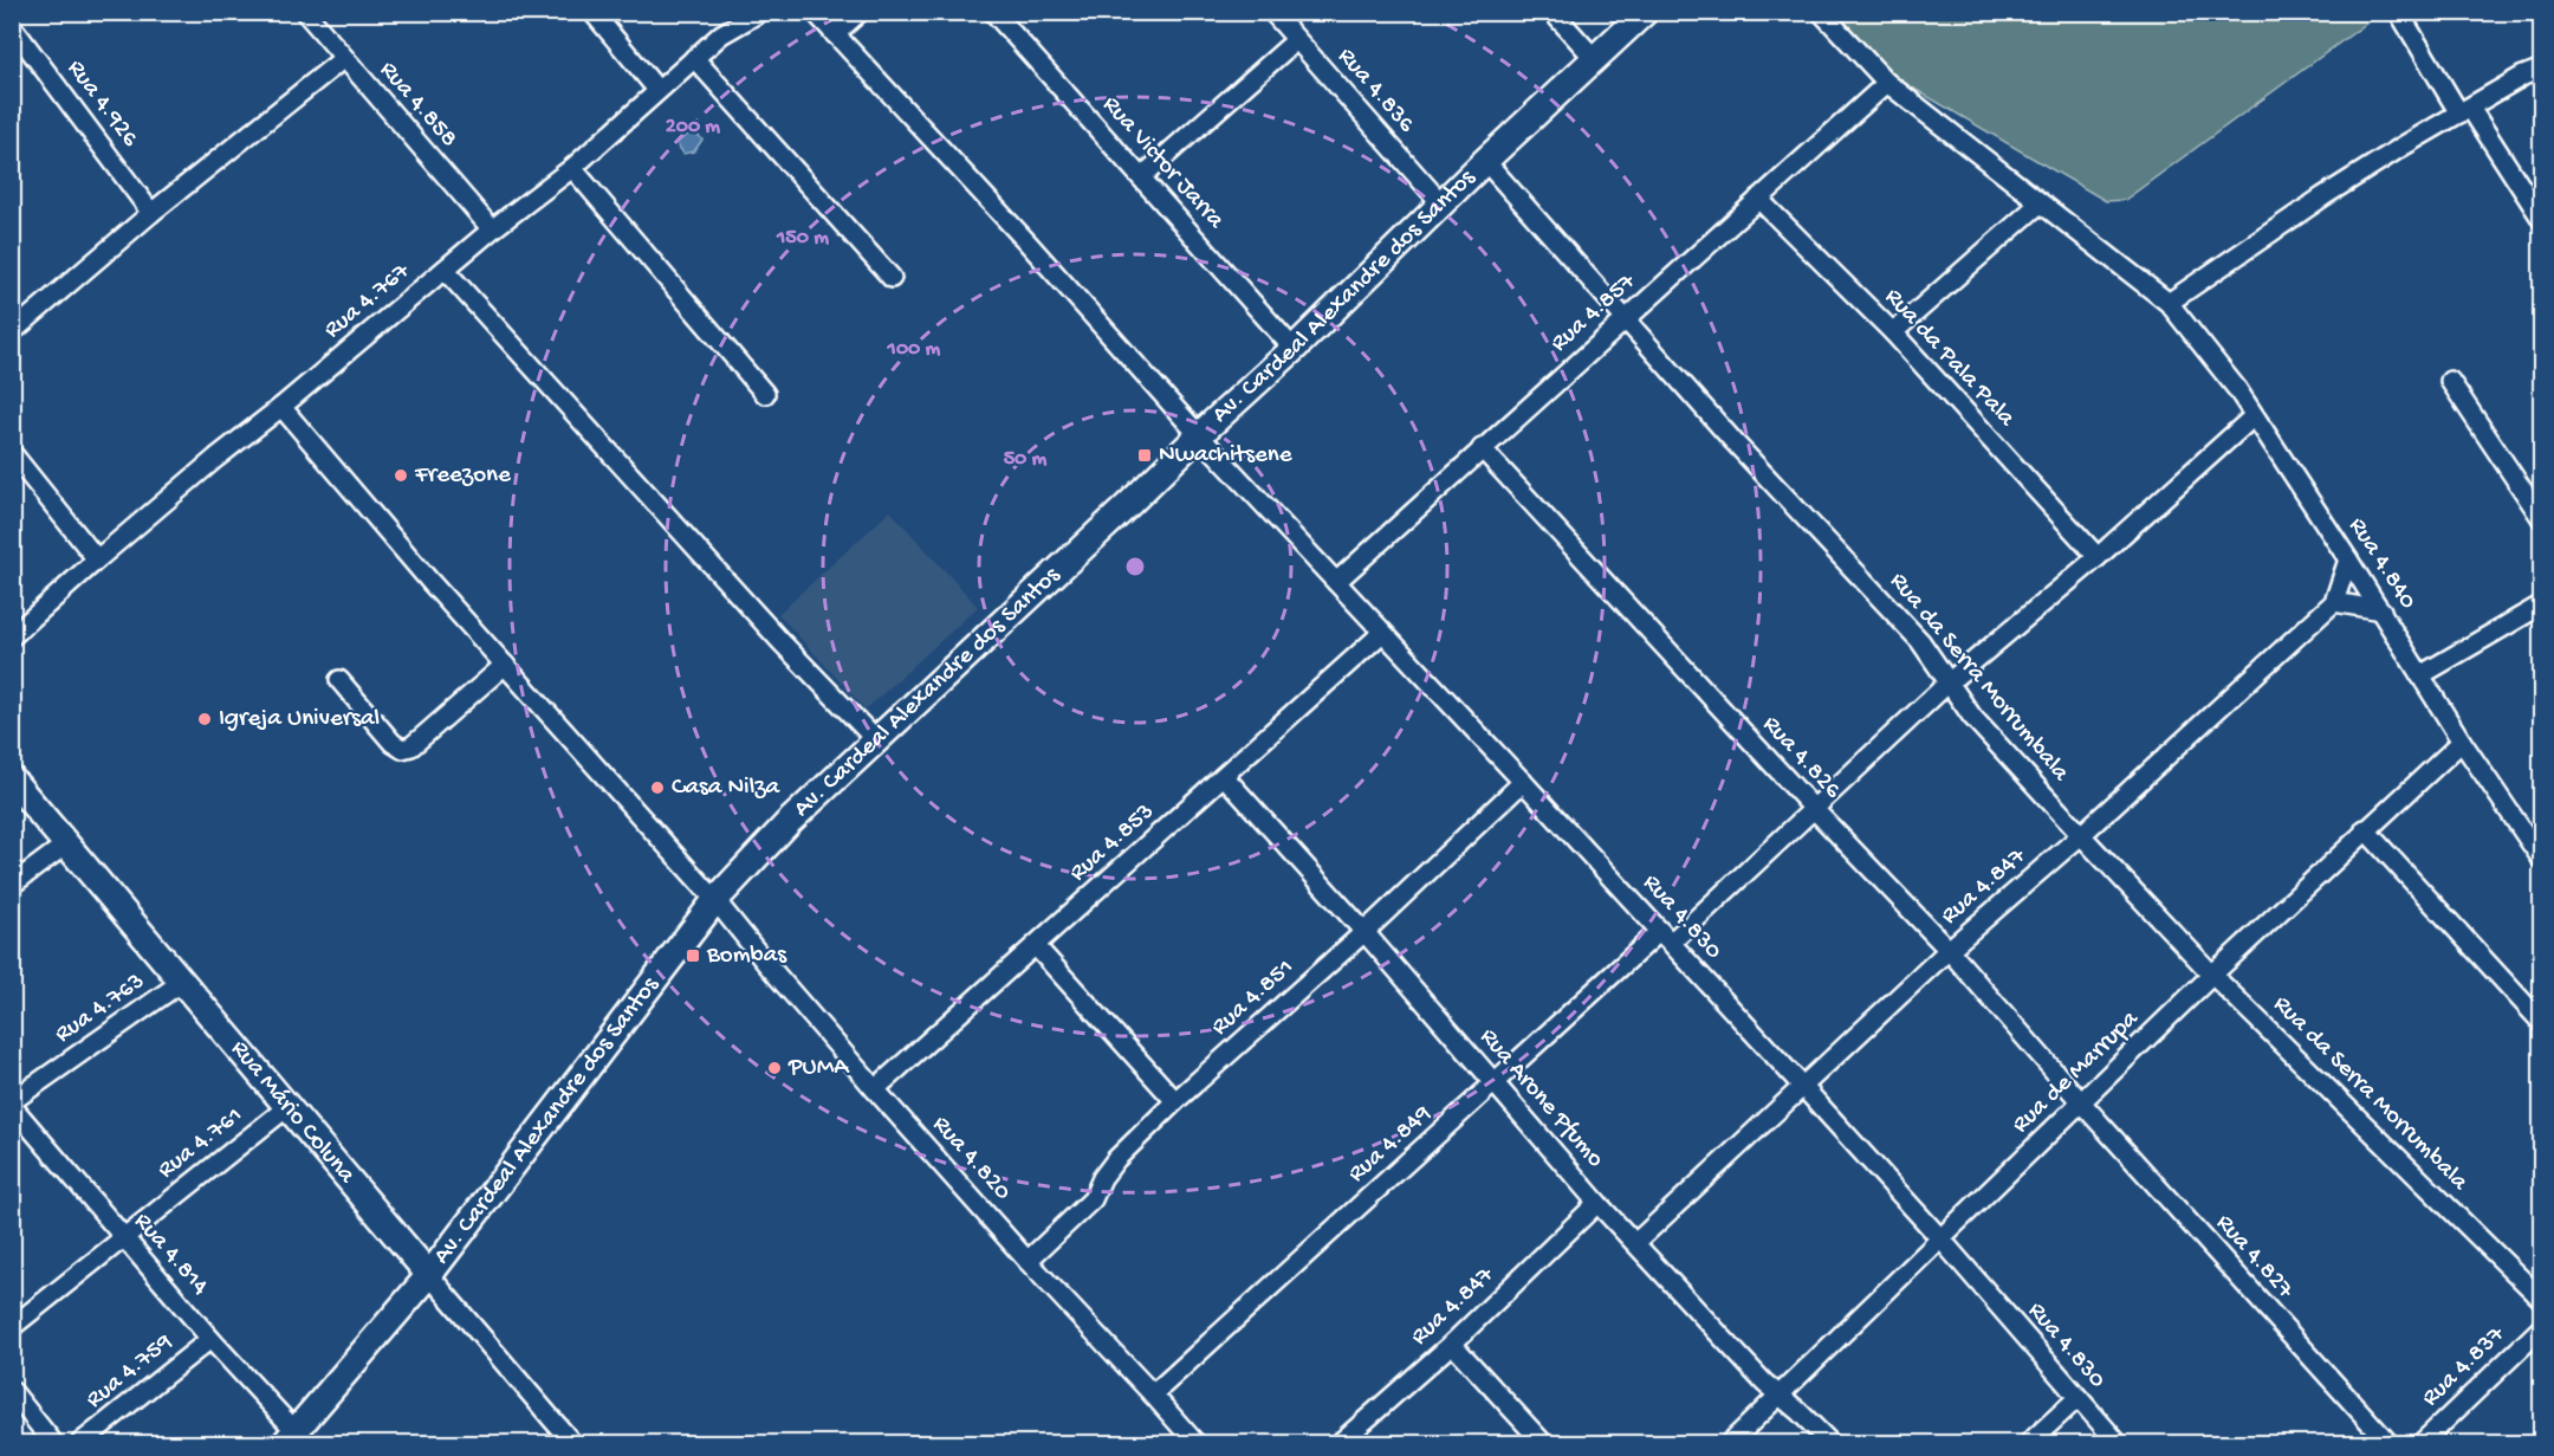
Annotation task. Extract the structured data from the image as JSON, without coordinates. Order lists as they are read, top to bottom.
{
  "streets": {
    "street": [
      "Rua 4.836",
      "Rua 4.926",
      "Rua 4.858",
      "Rua Victor Jarra",
      "Av. Cardeal Alexandre dos Santos",
      "Rua 4.767",
      "Rua 4.857",
      "Rua da Pala Pala",
      "Rua 4.840",
      "Rua da Serra Morrumbala",
      "Rua 4.826",
      "Rua 4.853",
      "Rua 4.847",
      "Rua 4.830",
      "Rua 4.851",
      "Rua 4.763",
      "Rua de Marrupa",
      "Rua Arone Pfumo",
      "Rua Mário Coluna",
      "Rua 4.761",
      "Rua 4.849",
      "Rua 4.820",
      "Rua 4.814",
      "Rua 4.827",
      "Rua 4.837",
      "Rua 4.759"
    ]
  },
  "crossings": [
    ["Rua 4.836", "Av. Cardeal Alexandre dos Santos"],
    ["Rua 4.858", "Rua 4.767"],
    ["Rua Victor Jarra", "Av. Cardeal Alexandre dos Santos"],
    ["Av. Cardeal Alexandre dos Santos", "Rua da Serra Morrumbala"],
    ["Av. Cardeal Alexandre dos Santos", "Rua 4.830"],
    ["Av. Cardeal Alexandre dos Santos", "Rua Mário Coluna"],
    ["Av. Cardeal Alexandre dos Santos", "Rua 4.820"],
    ["Av. Cardeal Alexandre dos Santos", "Rua 4.814"],
    ["Rua 4.767", "Rua 4.820"],
    ["Rua 4.857", "Rua da Pala Pala"],
    ["Rua 4.857", "Rua 4.840"],
    ["Rua 4.857", "Rua da Serra Morrumbala"],
    ["Rua 4.857", "Rua 4.826"],
    ["Rua 4.857", "Rua 4.830"],
    ["Rua da Pala Pala", "Rua 4.849"],
    ["Rua 4.840", "Rua 4.847"],
    ["Rua 4.840", "Rua de Marrupa"],
    ["Rua 4.840", "Rua 4.849"],
    ["Rua da Serra Morrumbala", "Rua 4.847"],
    ["Rua da Serra Morrumbala", "Rua de Marrupa"],
    ["Rua da Serra Morrumbala", "Rua 4.849"],
    ["Rua 4.826", "Rua 4.847"],
    ["Rua 4.826", "Rua de Marrupa"],
    ["Rua 4.826", "Rua 4.849"],
    ["Rua 4.826", "Rua 4.827"],
    ["Rua 4.853", "Rua 4.830"],
    ["Rua 4.853", "Rua Arone Pfumo"],
    ["Rua 4.853", "Rua 4.820"],
    ["Rua 4.847", "Rua 4.830"],
    ["Rua 4.847", "Rua Arone Pfumo"],
    ["Rua 4.830", "Rua 4.851"],
    ["Rua 4.830", "Rua de Marrupa"],
    ["Rua 4.830", "Rua 4.849"],
    ["Rua 4.851", "Rua Arone Pfumo"],
    ["Rua 4.851", "Rua 4.820"],
    ["Rua 4.763", "Rua Mário Coluna"],
    ["Rua 4.763", "Rua 4.814"],
    ["Rua de Marrupa", "Rua Arone Pfumo"],
    ["Rua de Marrupa", "Rua 4.827"],
    ["Rua Arone Pfumo", "Rua 4.849"],
    ["Rua Mário Coluna", "Rua 4.761"],
    ["Rua 4.761", "Rua 4.814"],
    ["Rua 4.849", "Rua 4.820"],
    ["Rua 4.814", "Rua 4.759"]
  ],
  "places": {
    "transit": ["Nwachitsene", "Bombas"],
    "other": [
      "Freezone",
      "Igreja Universal",
      "Casa Nilza",
      "PUMA"
    ]
  },
  "rings": [
    "200 m",
    "150 m",
    "100 m",
    "50 m"
  ]
}
